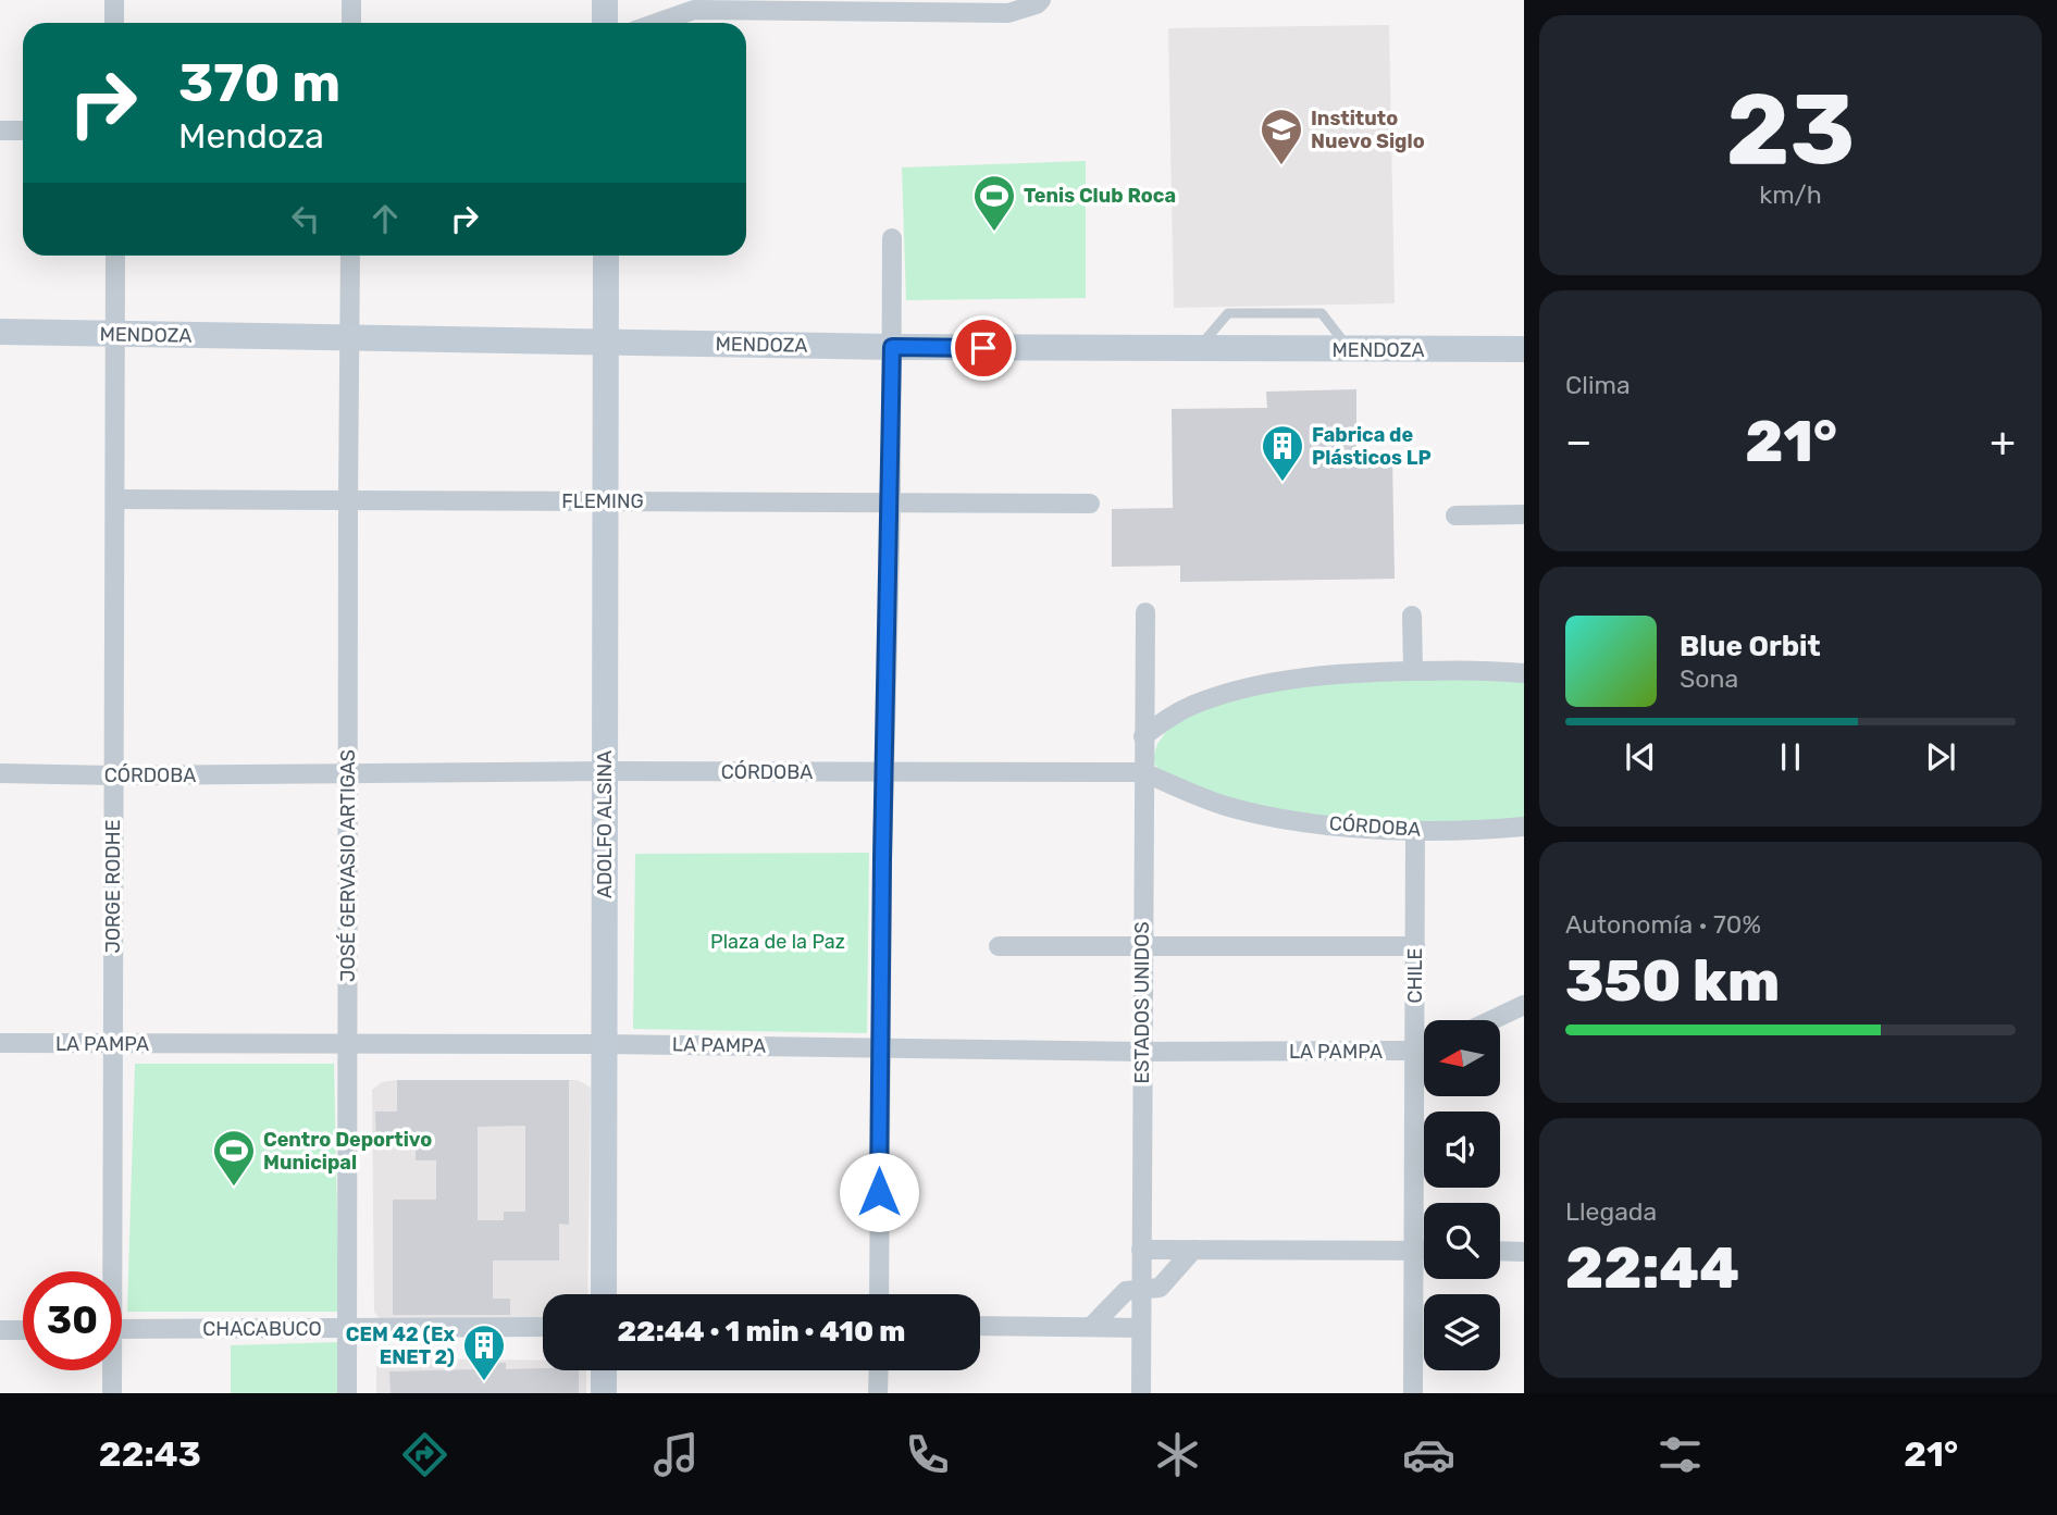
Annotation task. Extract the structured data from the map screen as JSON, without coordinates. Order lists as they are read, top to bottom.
{
  "streets": {
    "main road": ["MENDOZA", "ADOLFO ALSINA"],
    "street": [
      "FLEMING",
      "CÓRDOBA",
      "JOSÉ GERVASIO ARTIGAS",
      "JORGE RODHE",
      "CHILE",
      "ESTADOS UNIDOS",
      "LA PAMPA",
      "CHACABUCO"
    ]
  },
  "crossings": [
    ["MENDOZA", "ADOLFO ALSINA"],
    ["MENDOZA", "JOSÉ GERVASIO ARTIGAS"],
    ["MENDOZA", "JORGE RODHE"],
    ["FLEMING", "ADOLFO ALSINA"],
    ["FLEMING", "JOSÉ GERVASIO ARTIGAS"],
    ["FLEMING", "JORGE RODHE"],
    ["CÓRDOBA", "ADOLFO ALSINA"],
    ["CÓRDOBA", "JOSÉ GERVASIO ARTIGAS"],
    ["CÓRDOBA", "JORGE RODHE"],
    ["CÓRDOBA", "CHILE"],
    ["CÓRDOBA", "ESTADOS UNIDOS"],
    ["ADOLFO ALSINA", "LA PAMPA"],
    ["JOSÉ GERVASIO ARTIGAS", "LA PAMPA"],
    ["JOSÉ GERVASIO ARTIGAS", "CHACABUCO"],
    ["JORGE RODHE", "LA PAMPA"],
    ["CHILE", "LA PAMPA"],
    ["ESTADOS UNIDOS", "LA PAMPA"]
  ],
  "parks": ["Plaza de la Paz"],
  "places": {
    "school or university": ["Instituto Nuevo Siglo"],
    "sports": ["Tenis Club Roca", "Centro Deportivo Municipal"],
    "building": ["Fabrica de Plásticos LP", "CEM 42 (Ex ENET 2)"]
  },
  "north": "left",
  "page": {
    "tile": [
      ["23", "km/h"],
      "Clima",
      ["Autonomía · 70%", "350 km"],
      ["Llegada", "22:44"]
    ],
    "turn": ["370 m", "Mendoza"],
    "heat": ["−", "21°", "+"],
    "song": ["Blue Orbit", "Sona"],
    "limit": "30",
    "trip": "22:44 · 1 min · 410 m",
    "tabs": ["22:43", "21°"]
  }
}
